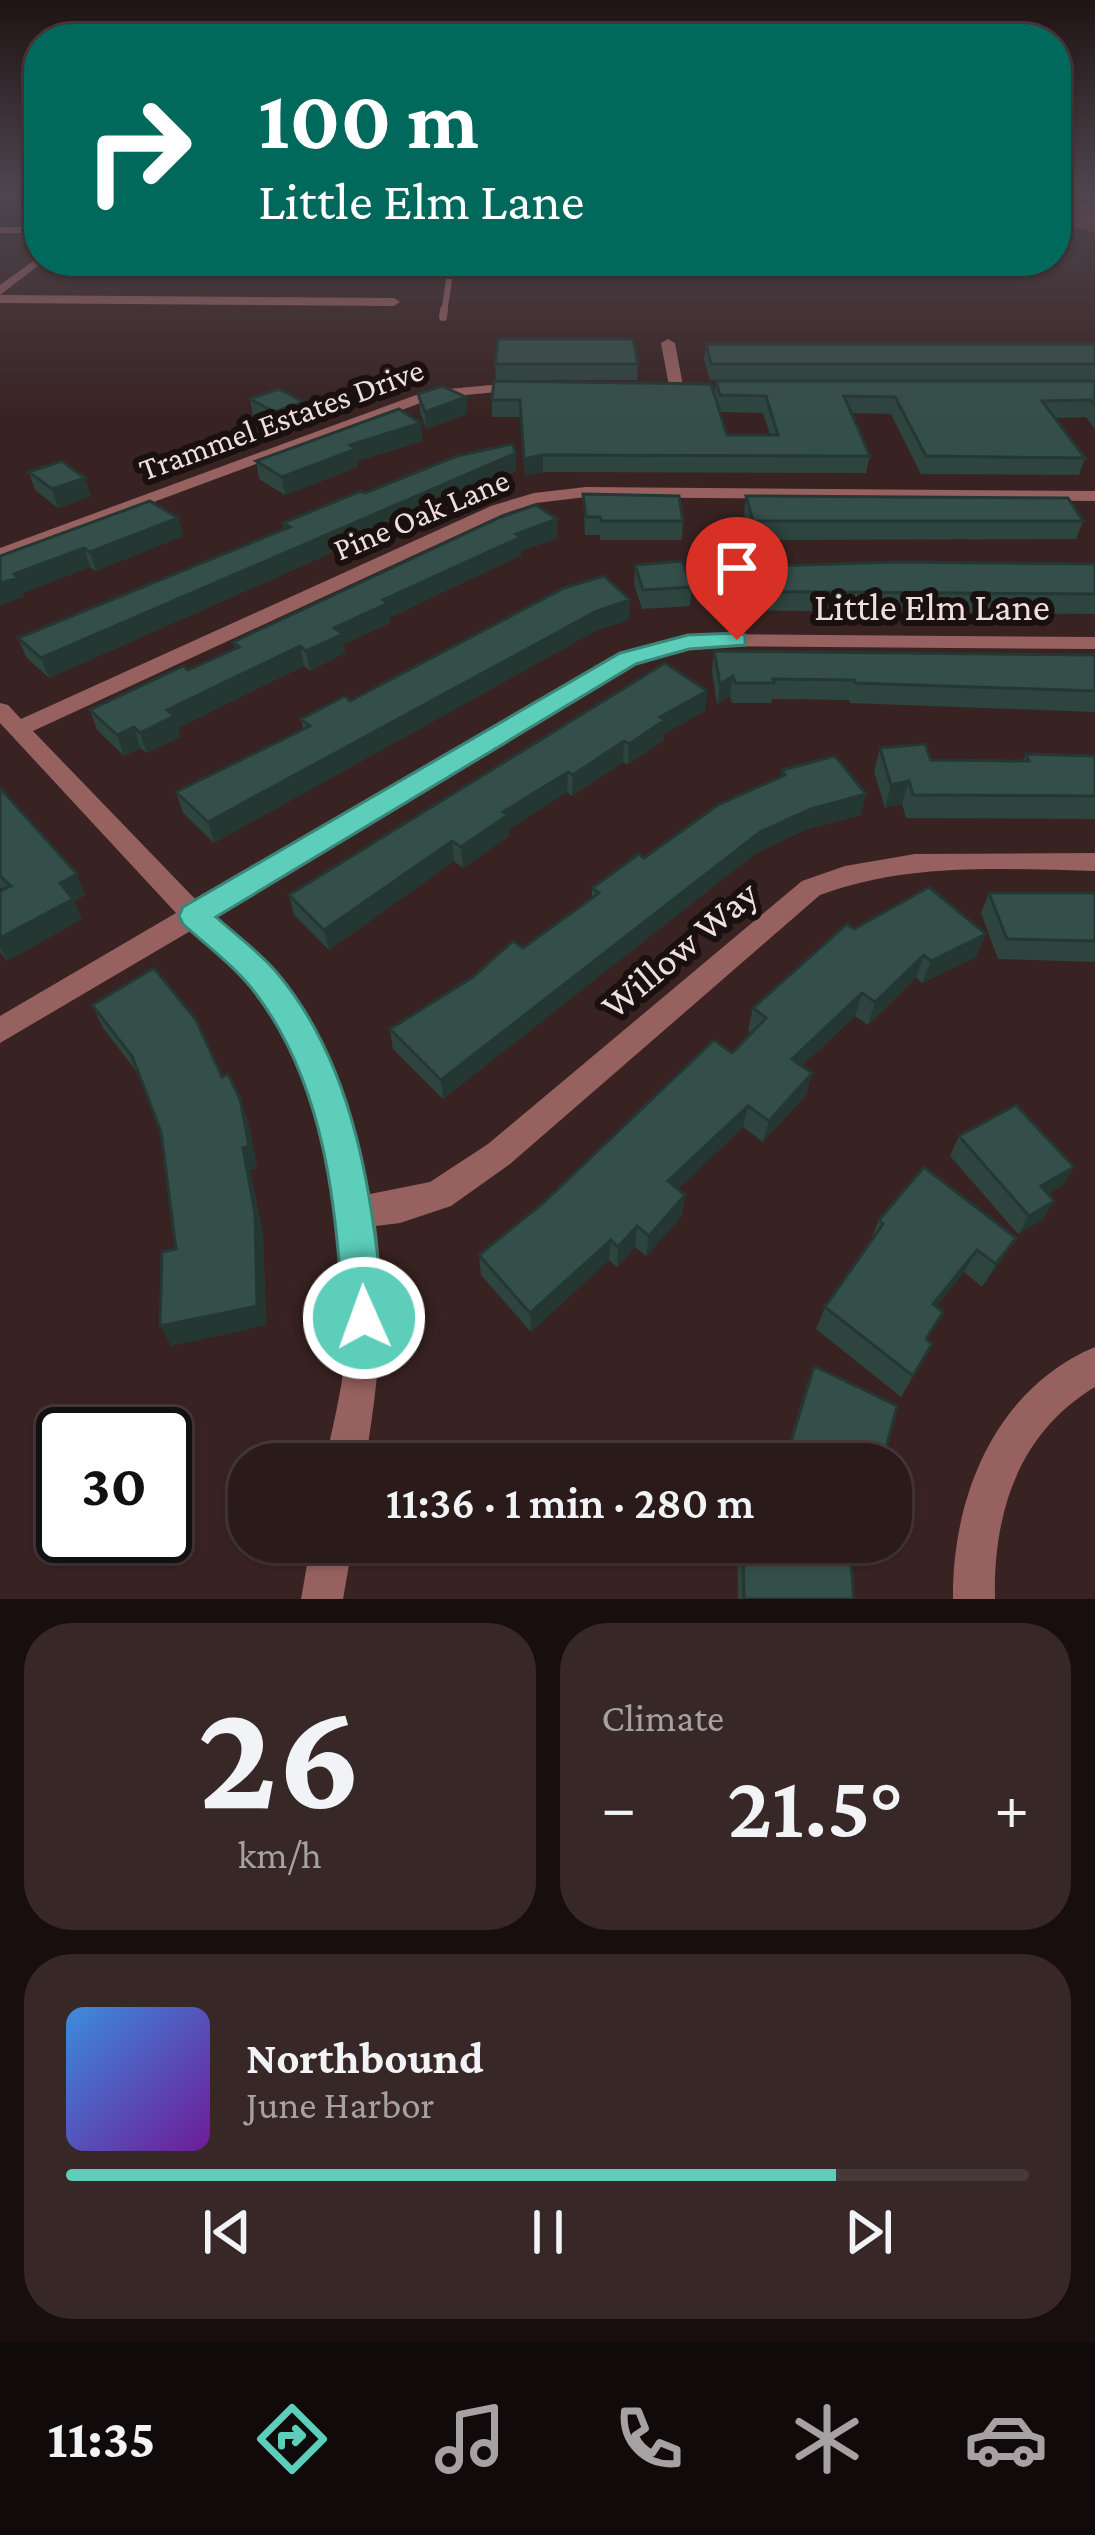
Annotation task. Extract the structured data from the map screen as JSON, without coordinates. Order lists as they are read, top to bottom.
{
  "streets": {
    "street": [
      "Trammel Estates Drive",
      "Pine Oak Lane",
      "Little Elm Lane",
      "Willow Way"
    ]
  },
  "page": {
    "turn": ["100 m", "Little Elm Lane"],
    "limit": "30",
    "trip": "11:36 · 1 min · 280 m",
    "tile": [
      ["26", "km/h"],
      "Climate"
    ],
    "heat": ["−", "21.5°", "+"],
    "song": ["Northbound", "June Harbor"],
    "tabs": "11:35"
  }
}
